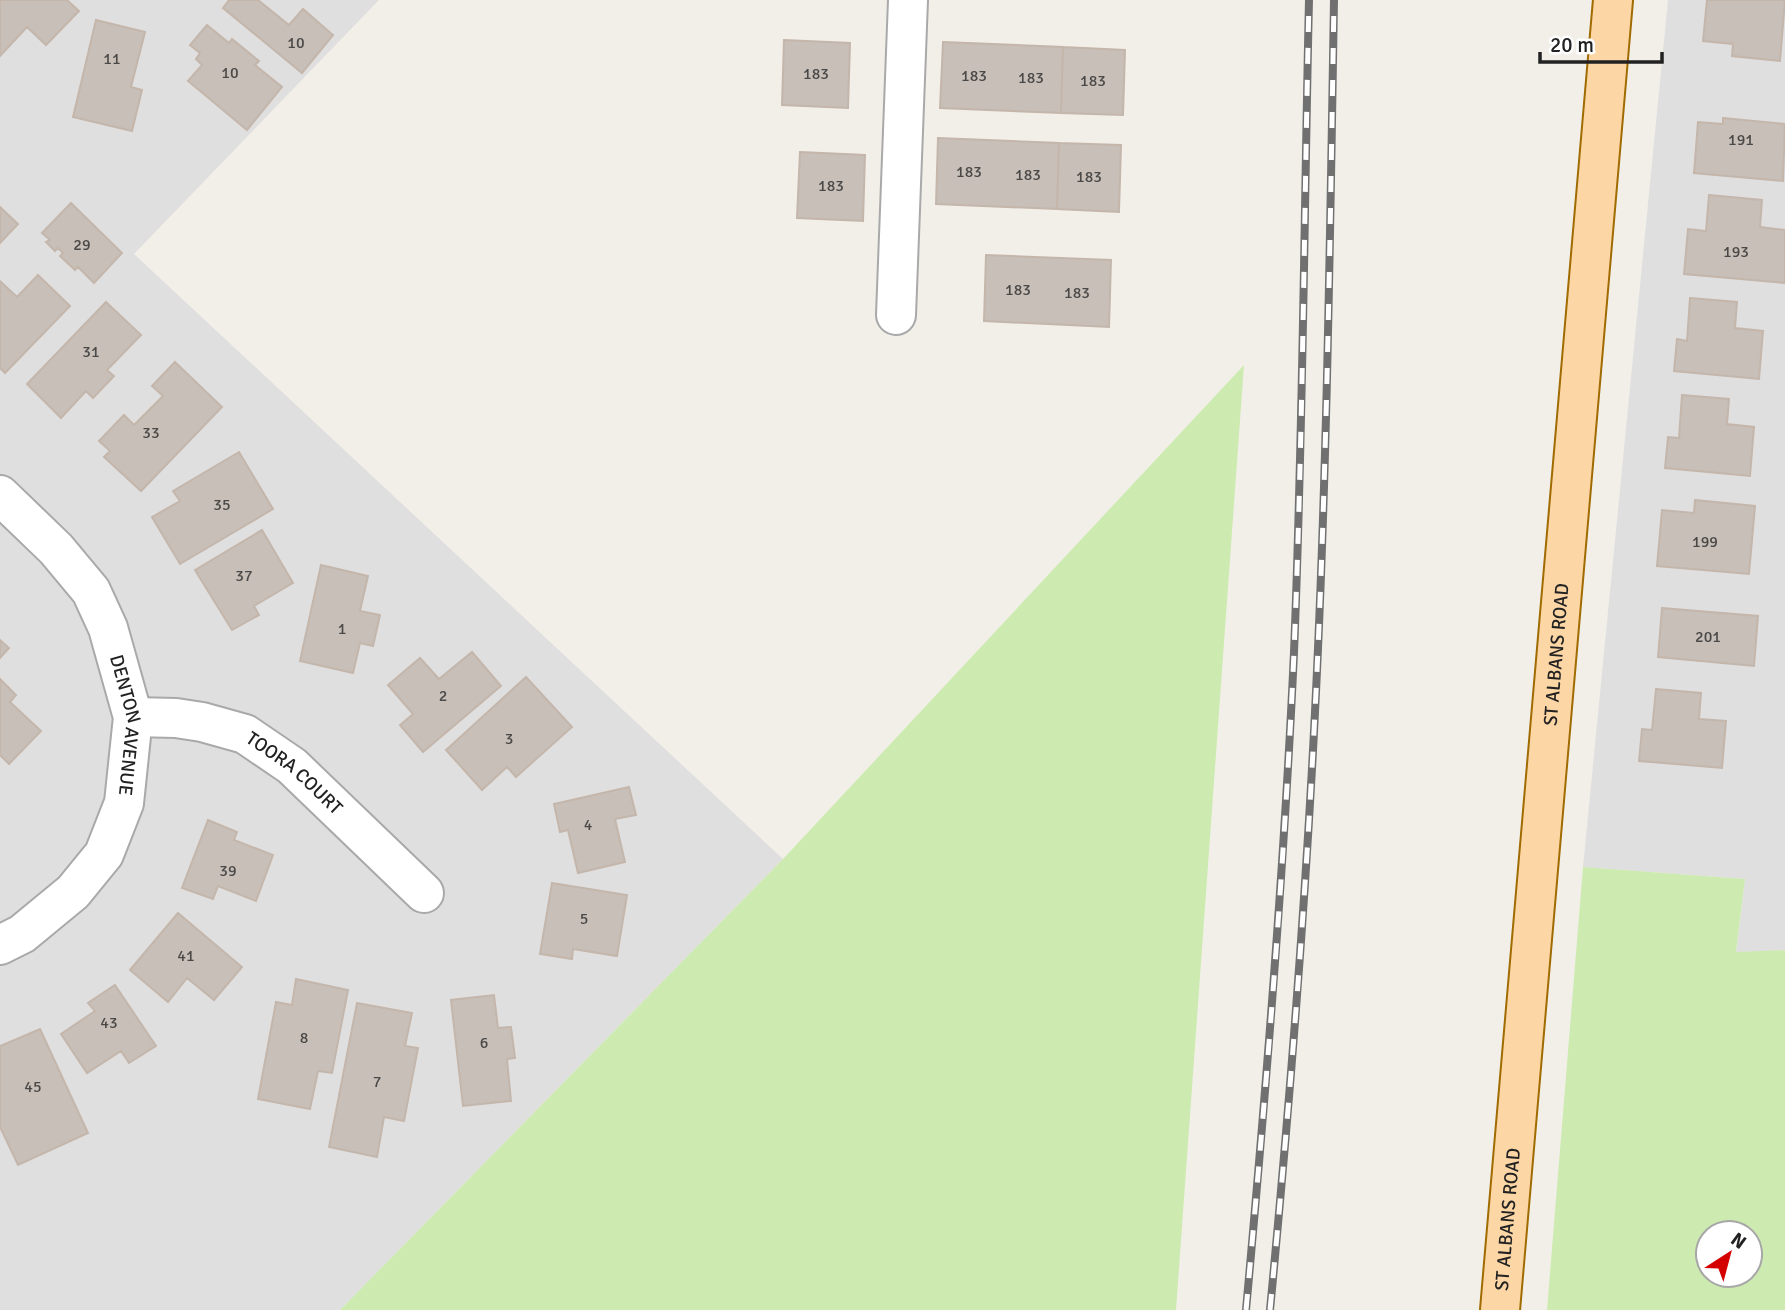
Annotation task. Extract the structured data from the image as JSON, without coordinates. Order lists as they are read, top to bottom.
{
  "streets": {
    "main road": ["ST ALBANS ROAD"],
    "street": ["DENTON AVENUE", "TOORA COURT"]
  },
  "crossings": [
    ["DENTON AVENUE", "TOORA COURT"]
  ],
  "house_numbers": [
    "10",
    "11",
    "10",
    "183",
    "183",
    "183",
    "183",
    "191",
    "183",
    "183",
    "183",
    "183",
    "29",
    "193",
    "183",
    "183",
    "31",
    "33",
    "35",
    "199",
    "37",
    "1",
    "201",
    "2",
    "3",
    "4",
    "39",
    "5",
    "41",
    "43",
    "8",
    "6",
    "7",
    "45"
  ],
  "scale_bar": "20 m",
  "north": "top right"
}
